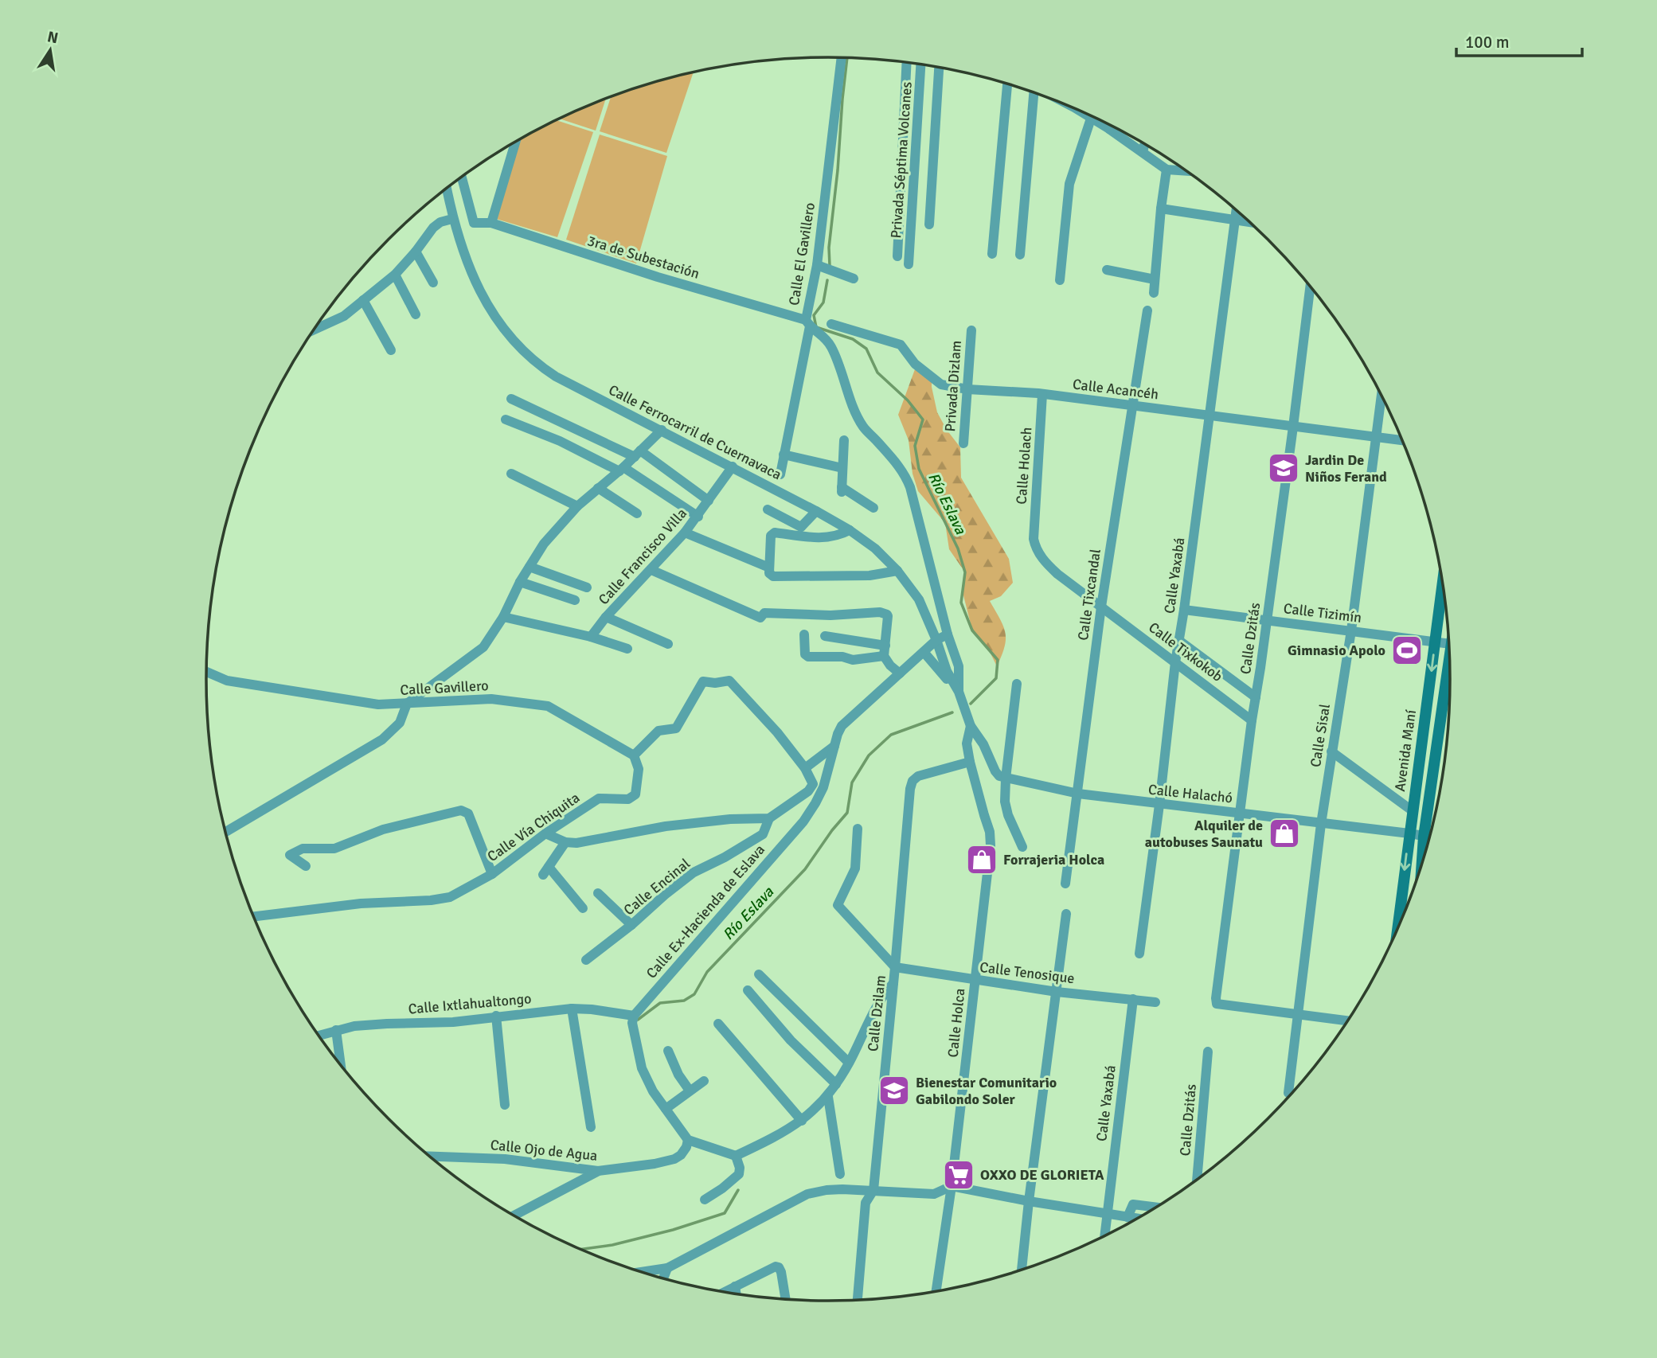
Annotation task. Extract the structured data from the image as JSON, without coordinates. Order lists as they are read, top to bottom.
{
  "streets": {
    "street": [
      "Privada Séptima Volcanes",
      "Calle El Gavillero",
      "3ra de Subestación",
      "Privada Dizlam",
      "Calle Acancéh",
      "Calle Ferrocarril de Cuernavaca",
      "Calle Holach",
      "Calle Francisco Villa",
      "Calle Yaxabá",
      "Calle Tixcandal",
      "Calle Tizimín",
      "Calle Dzitás",
      "Calle Tixkokob",
      "Calle Gavillero",
      "Calle Sisal",
      "Avenida Maní",
      "Calle Halachó",
      "Calle Vía Chiquita",
      "Calle Encinal",
      "Calle Ex-Hacienda de Eslava",
      "Calle Tenosique",
      "Calle Ixtlahualtongo",
      "Calle Dzilam",
      "Calle Holca",
      "Calle Ojo de Agua"
    ]
  },
  "crossings": [
    ["Calle El Gavillero", "3ra de Subestación"],
    ["Calle El Gavillero", "Calle Ferrocarril de Cuernavaca"],
    ["Calle El Gavillero", "Calle Ex-Hacienda de Eslava"],
    ["Privada Dizlam", "Calle Acancéh"],
    ["Calle Acancéh", "Calle Holach"],
    ["Calle Acancéh", "Calle Yaxabá"],
    ["Calle Acancéh", "Calle Tixcandal"],
    ["Calle Acancéh", "Calle Dzitás"],
    ["Calle Acancéh", "Calle Sisal"],
    ["Calle Ferrocarril de Cuernavaca", "Calle Francisco Villa"],
    ["Calle Ferrocarril de Cuernavaca", "Calle Ex-Hacienda de Eslava"],
    ["Calle Holach", "Calle Tixkokob"],
    ["Calle Yaxabá", "Calle Tizimín"],
    ["Calle Yaxabá", "Calle Tixkokob"],
    ["Calle Yaxabá", "Calle Halachó"],
    ["Calle Yaxabá", "Calle Tenosique"],
    ["Calle Tixcandal", "Calle Tixkokob"],
    ["Calle Tixcandal", "Calle Halachó"],
    ["Calle Tizimín", "Calle Dzitás"],
    ["Calle Tizimín", "Calle Sisal"],
    ["Calle Tizimín", "Avenida Maní"],
    ["Calle Dzitás", "Calle Tixkokob"],
    ["Calle Dzitás", "Calle Sisal"],
    ["Calle Dzitás", "Calle Halachó"],
    ["Calle Gavillero", "Calle Vía Chiquita"],
    ["Calle Sisal", "Calle Halachó"],
    ["Avenida Maní", "Calle Halachó"],
    ["Calle Ex-Hacienda de Eslava", "Calle Ixtlahualtongo"],
    ["Calle Tenosique", "Calle Dzilam"],
    ["Calle Tenosique", "Calle Holca"],
    ["Calle Dzilam", "Calle Holca"]
  ],
  "water": ["Río Eslava"],
  "places": {
    "school or university": ["Jardin De Niños Ferand", "Bienestar Comunitario Gabilondo Soler"],
    "sports": ["Gimnasio Apolo"],
    "shop": ["Alquiler de autobuses Saunatu", "Forrajeria Holca"],
    "supermarket": ["OXXO DE GLORIETA"]
  },
  "scale_bar": "100 m",
  "north": "top"
}
